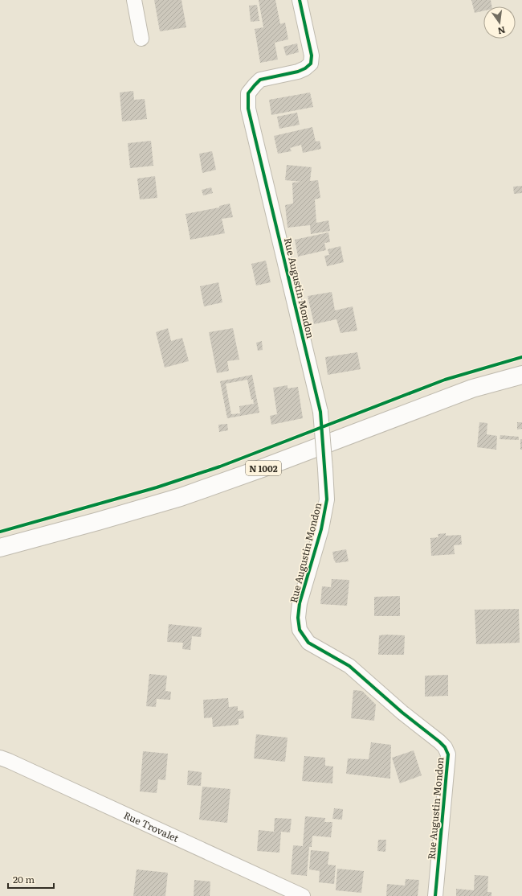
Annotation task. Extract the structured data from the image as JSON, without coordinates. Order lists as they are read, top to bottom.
{
  "streets": {
    "main road": ["N 1002"],
    "street": ["Rue Augustin Mondon", "Rue Trovalet"]
  },
  "scale_bar": "20 m",
  "north": "bottom"
}
